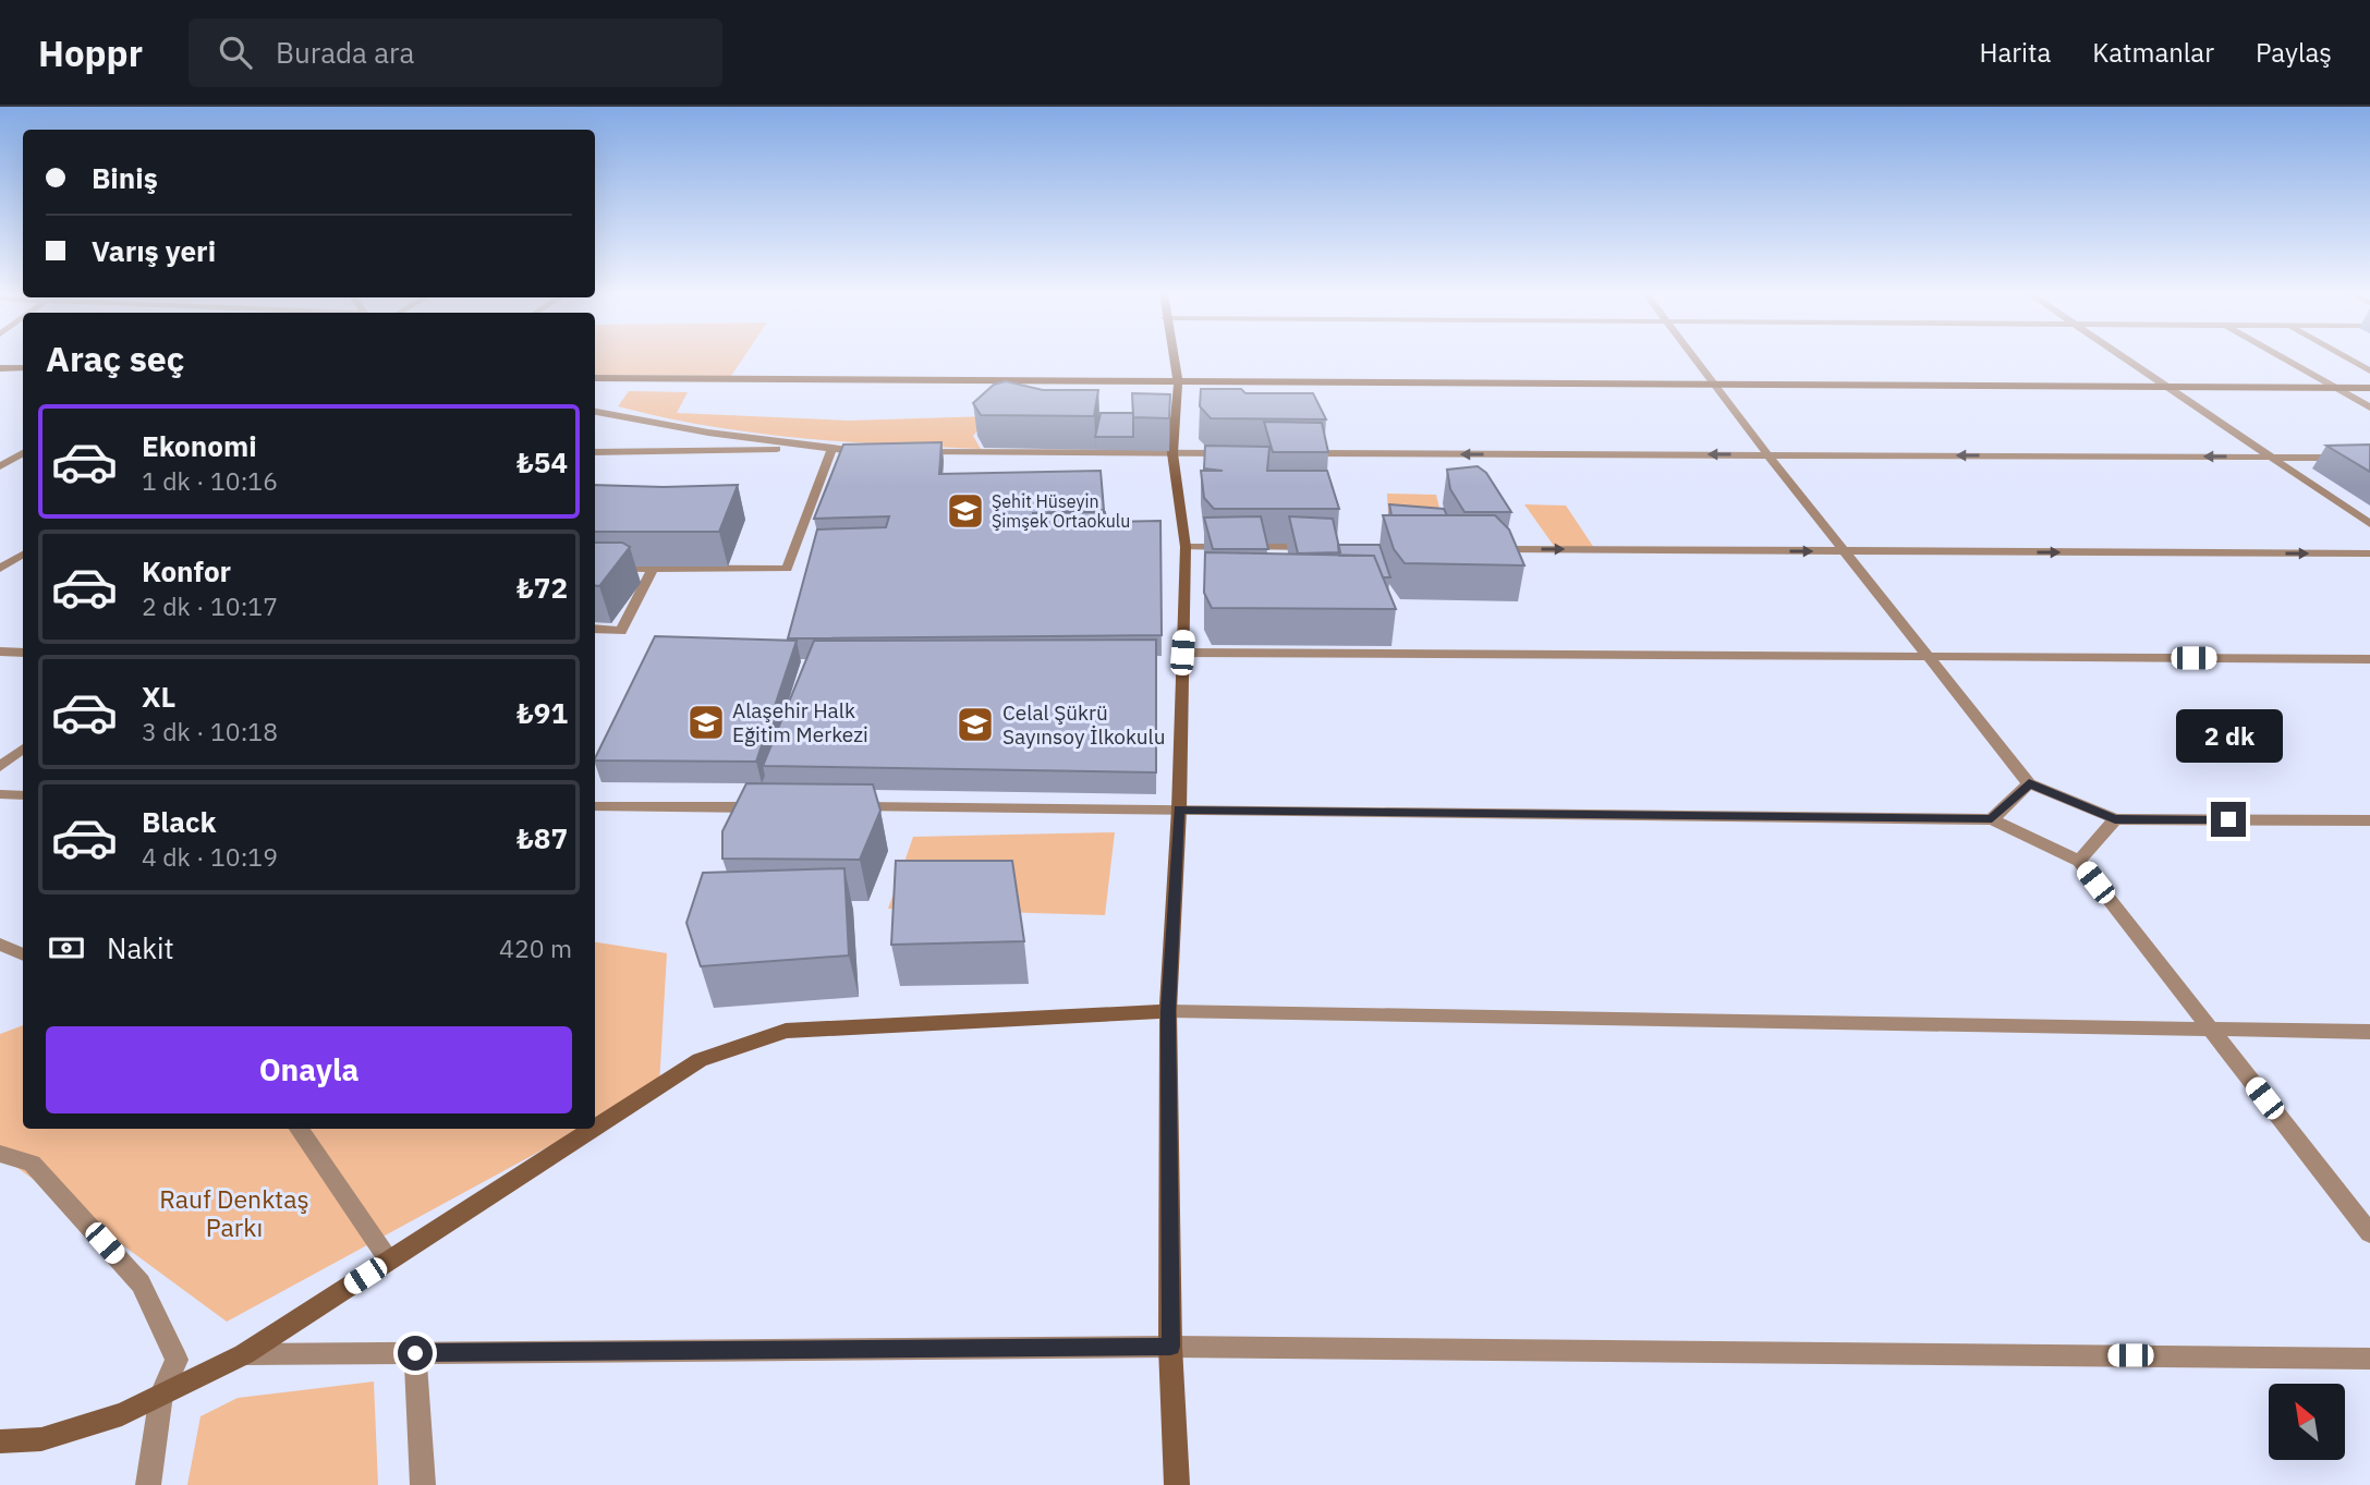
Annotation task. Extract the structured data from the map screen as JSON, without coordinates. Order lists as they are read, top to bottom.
{
  "parks": ["Rauf Denktaş Parkı"],
  "places": {
    "school or university": ["Şehit Hüseyin Şimşek Ortaokulu", "Alaşehir Halk Eğitim Merkezi", "Celal Şükrü Sayınsoy İlkokulu"]
  },
  "north": "top left",
  "page": {
    "header": "Hoppr",
    "search": "Burada ara",
    "nav": ["Harita", "Katmanlar", "Paylaş"],
    "banner": ["Biniş", "Varış yeri"],
    "heading": "Araç seç",
    "list": [
      {
        "name": "Ekonomi",
        "note": "1 dk · 10:16",
        "value": "₺54"
      },
      {
        "name": "Konfor",
        "note": "2 dk · 10:17",
        "value": "₺72"
      },
      {
        "name": "XL",
        "note": "3 dk · 10:18",
        "value": "₺91"
      },
      {
        "name": "Black",
        "note": "4 dk · 10:19",
        "value": "₺87"
      }
    ],
    "bubble": "2 dk",
    "pay": ["Nakit", "420 m"],
    "buttons": "Onayla"
  }
}
